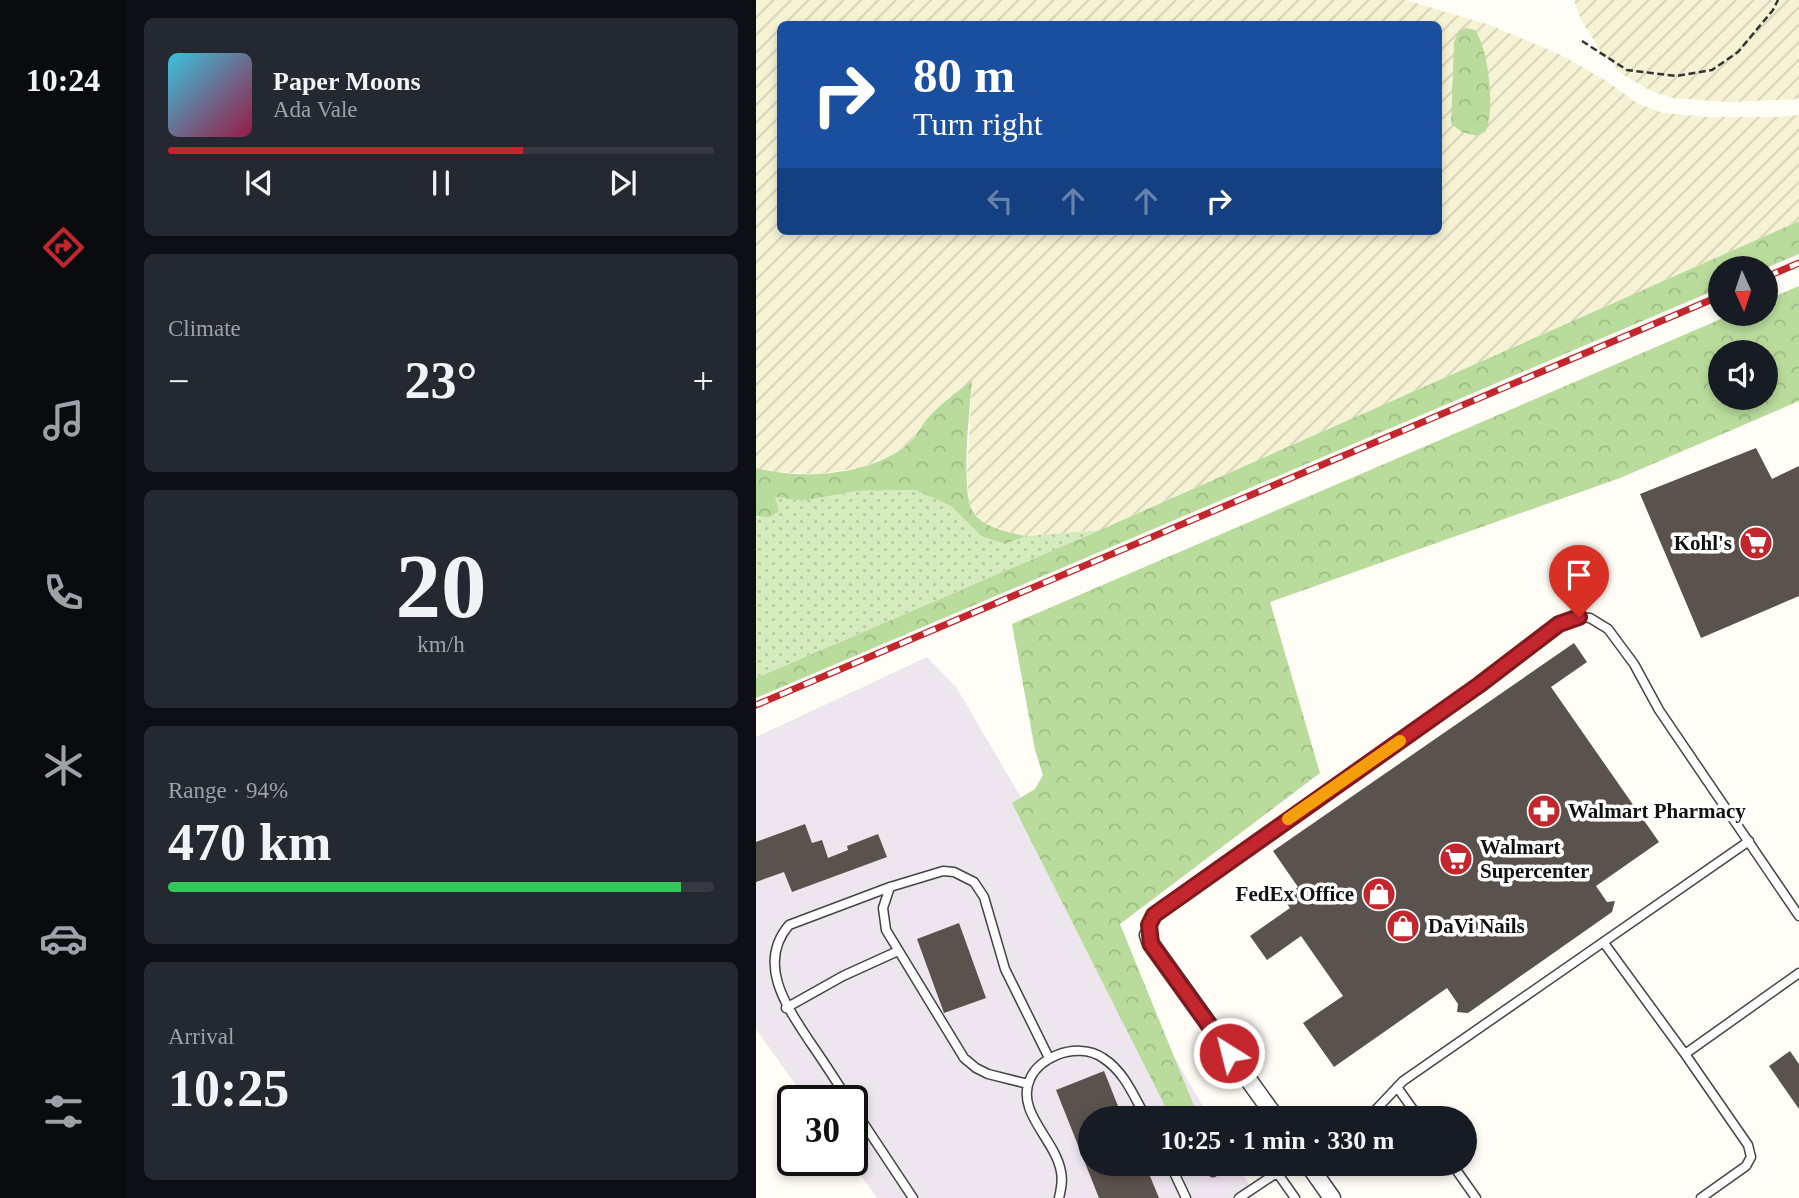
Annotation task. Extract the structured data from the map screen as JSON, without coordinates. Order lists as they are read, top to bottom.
{
  "places": {
    "supermarket": ["Kohl's", "Walmart Supercenter"],
    "pharmacy": ["Walmart Pharmacy"],
    "shop": ["FedEx Office", "DaVi Nails"]
  },
  "north": "bottom",
  "page": {
    "tabs": "10:24",
    "turn": ["80 m", "Turn right"],
    "song": ["Paper Moons", "Ada Vale"],
    "tile": [
      "Climate",
      ["20", "km/h"],
      ["Range · 94%", "470 km"],
      ["Arrival", "10:25"]
    ],
    "heat": ["−", "23°", "+"],
    "limit": "30",
    "trip": "10:25 · 1 min · 330 m"
  }
}
